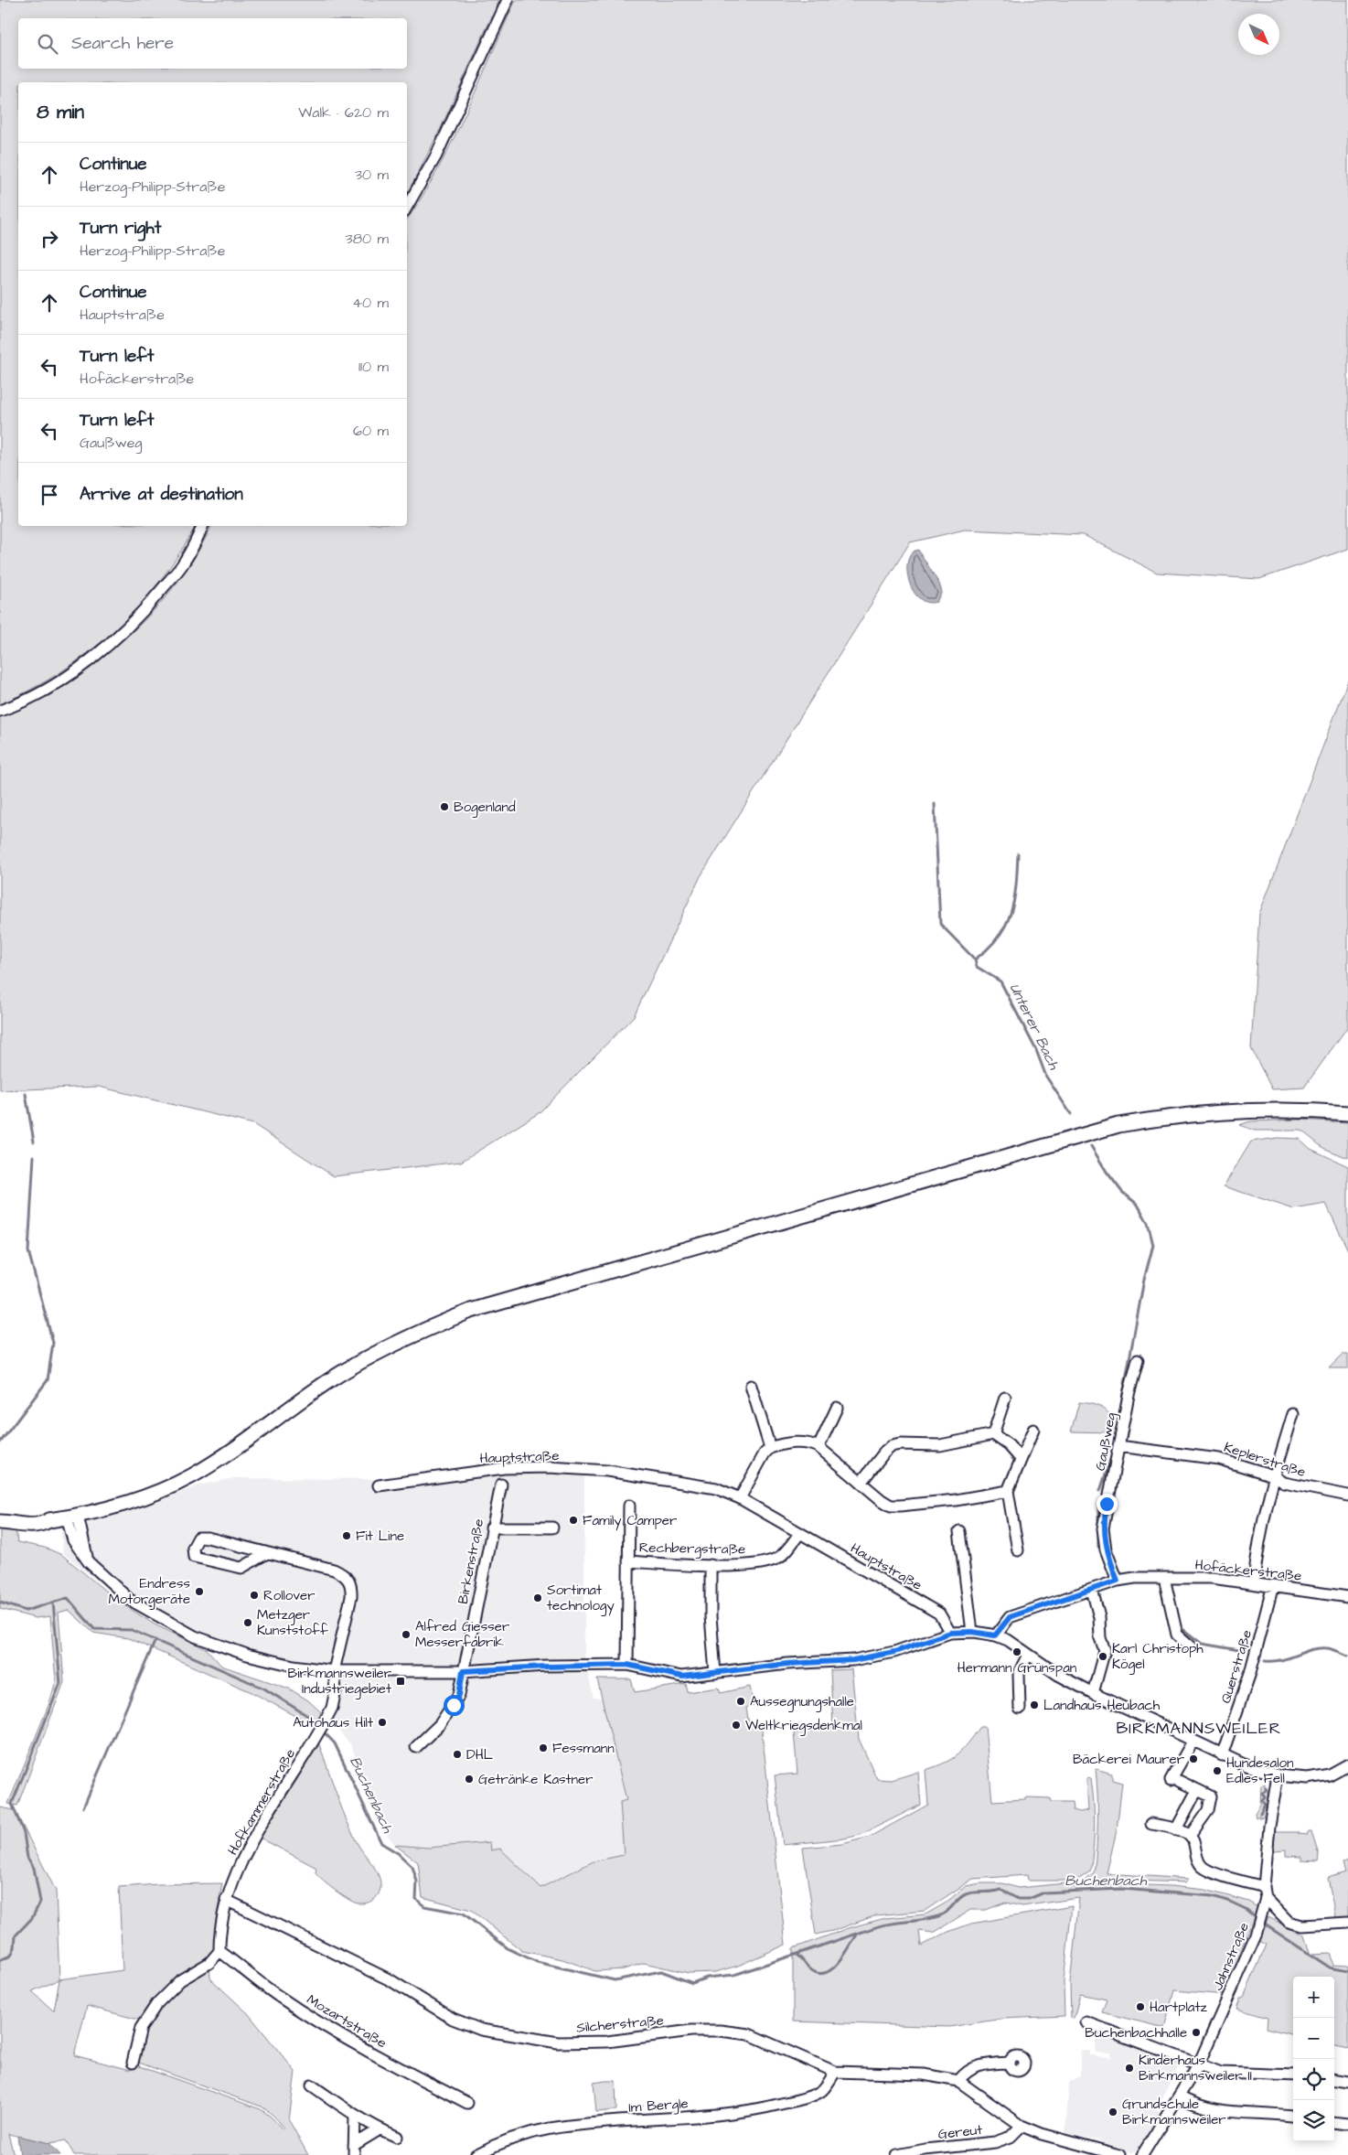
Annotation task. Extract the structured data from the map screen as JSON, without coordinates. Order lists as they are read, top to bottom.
{
  "streets": {
    "street": [
      "Gaußweg",
      "Hauptstraße",
      "Keplerstraße",
      "Rechbergstraße",
      "Birkenstraße",
      "Hofäckerstraße",
      "Querstraße",
      "Hofkammerstraße",
      "Jahnstraße",
      "Mozartstraße",
      "Silcherstraße",
      "Im Bergle",
      "Gereut"
    ]
  },
  "crossings": [
    ["Gaußweg", "Keplerstraße"],
    ["Gaußweg", "Hofäckerstraße"],
    ["Hauptstraße", "Rechbergstraße"],
    ["Hofäckerstraße", "Querstraße"],
    ["Hofkammerstraße", "Mozartstraße"],
    ["Hofkammerstraße", "Silcherstraße"],
    ["Silcherstraße", "Im Bergle"],
    ["Silcherstraße", "Gereut"]
  ],
  "districts": ["BIRKMANNSWEILER"],
  "water": ["Unterer Bach", "Buchenbach"],
  "places": {
    "other": [
      "Bogenland",
      "Family Camper",
      "Fit Line",
      "Endress Motorgeräte",
      "Rollover",
      "Sortimat technology",
      "Metzger Kunststoff",
      "Alfred Giesser Messerfabrik",
      "Hermann Grünspan",
      "Karl Christoph Kögel",
      "Aussegnungshalle",
      "Landhaus Heubach",
      "Autohaus Hilt",
      "Weltkriegsdenkmal",
      "Fessmann",
      "DHL",
      "Bäckerei Maurer",
      "Hundesalon Edles Fell",
      "Getränke Kastner",
      "Hartplatz",
      "Buchenbachhalle",
      "Kinderhaus Birkmannsweiler II",
      "Grundschule Birkmannsweiler"
    ],
    "transit": ["Birkmannsweiler Industriegebiet"]
  },
  "north": "bottom right",
  "page": {
    "search": "Search here",
    "heading": ["8 min", "Walk · 620 m"],
    "list": [
      ["Continue", "Herzog-Philipp-Straße", "30 m"],
      ["Turn right", "Herzog-Philipp-Straße", "380 m"],
      ["Continue", "Hauptstraße", "40 m"],
      ["Turn left", "Hofäckerstraße", "110 m"],
      ["Turn left", "Gaußweg", "60 m"],
      "Arrive at destination"
    ],
    "map_buttons": ["+", "−"]
  }
}
